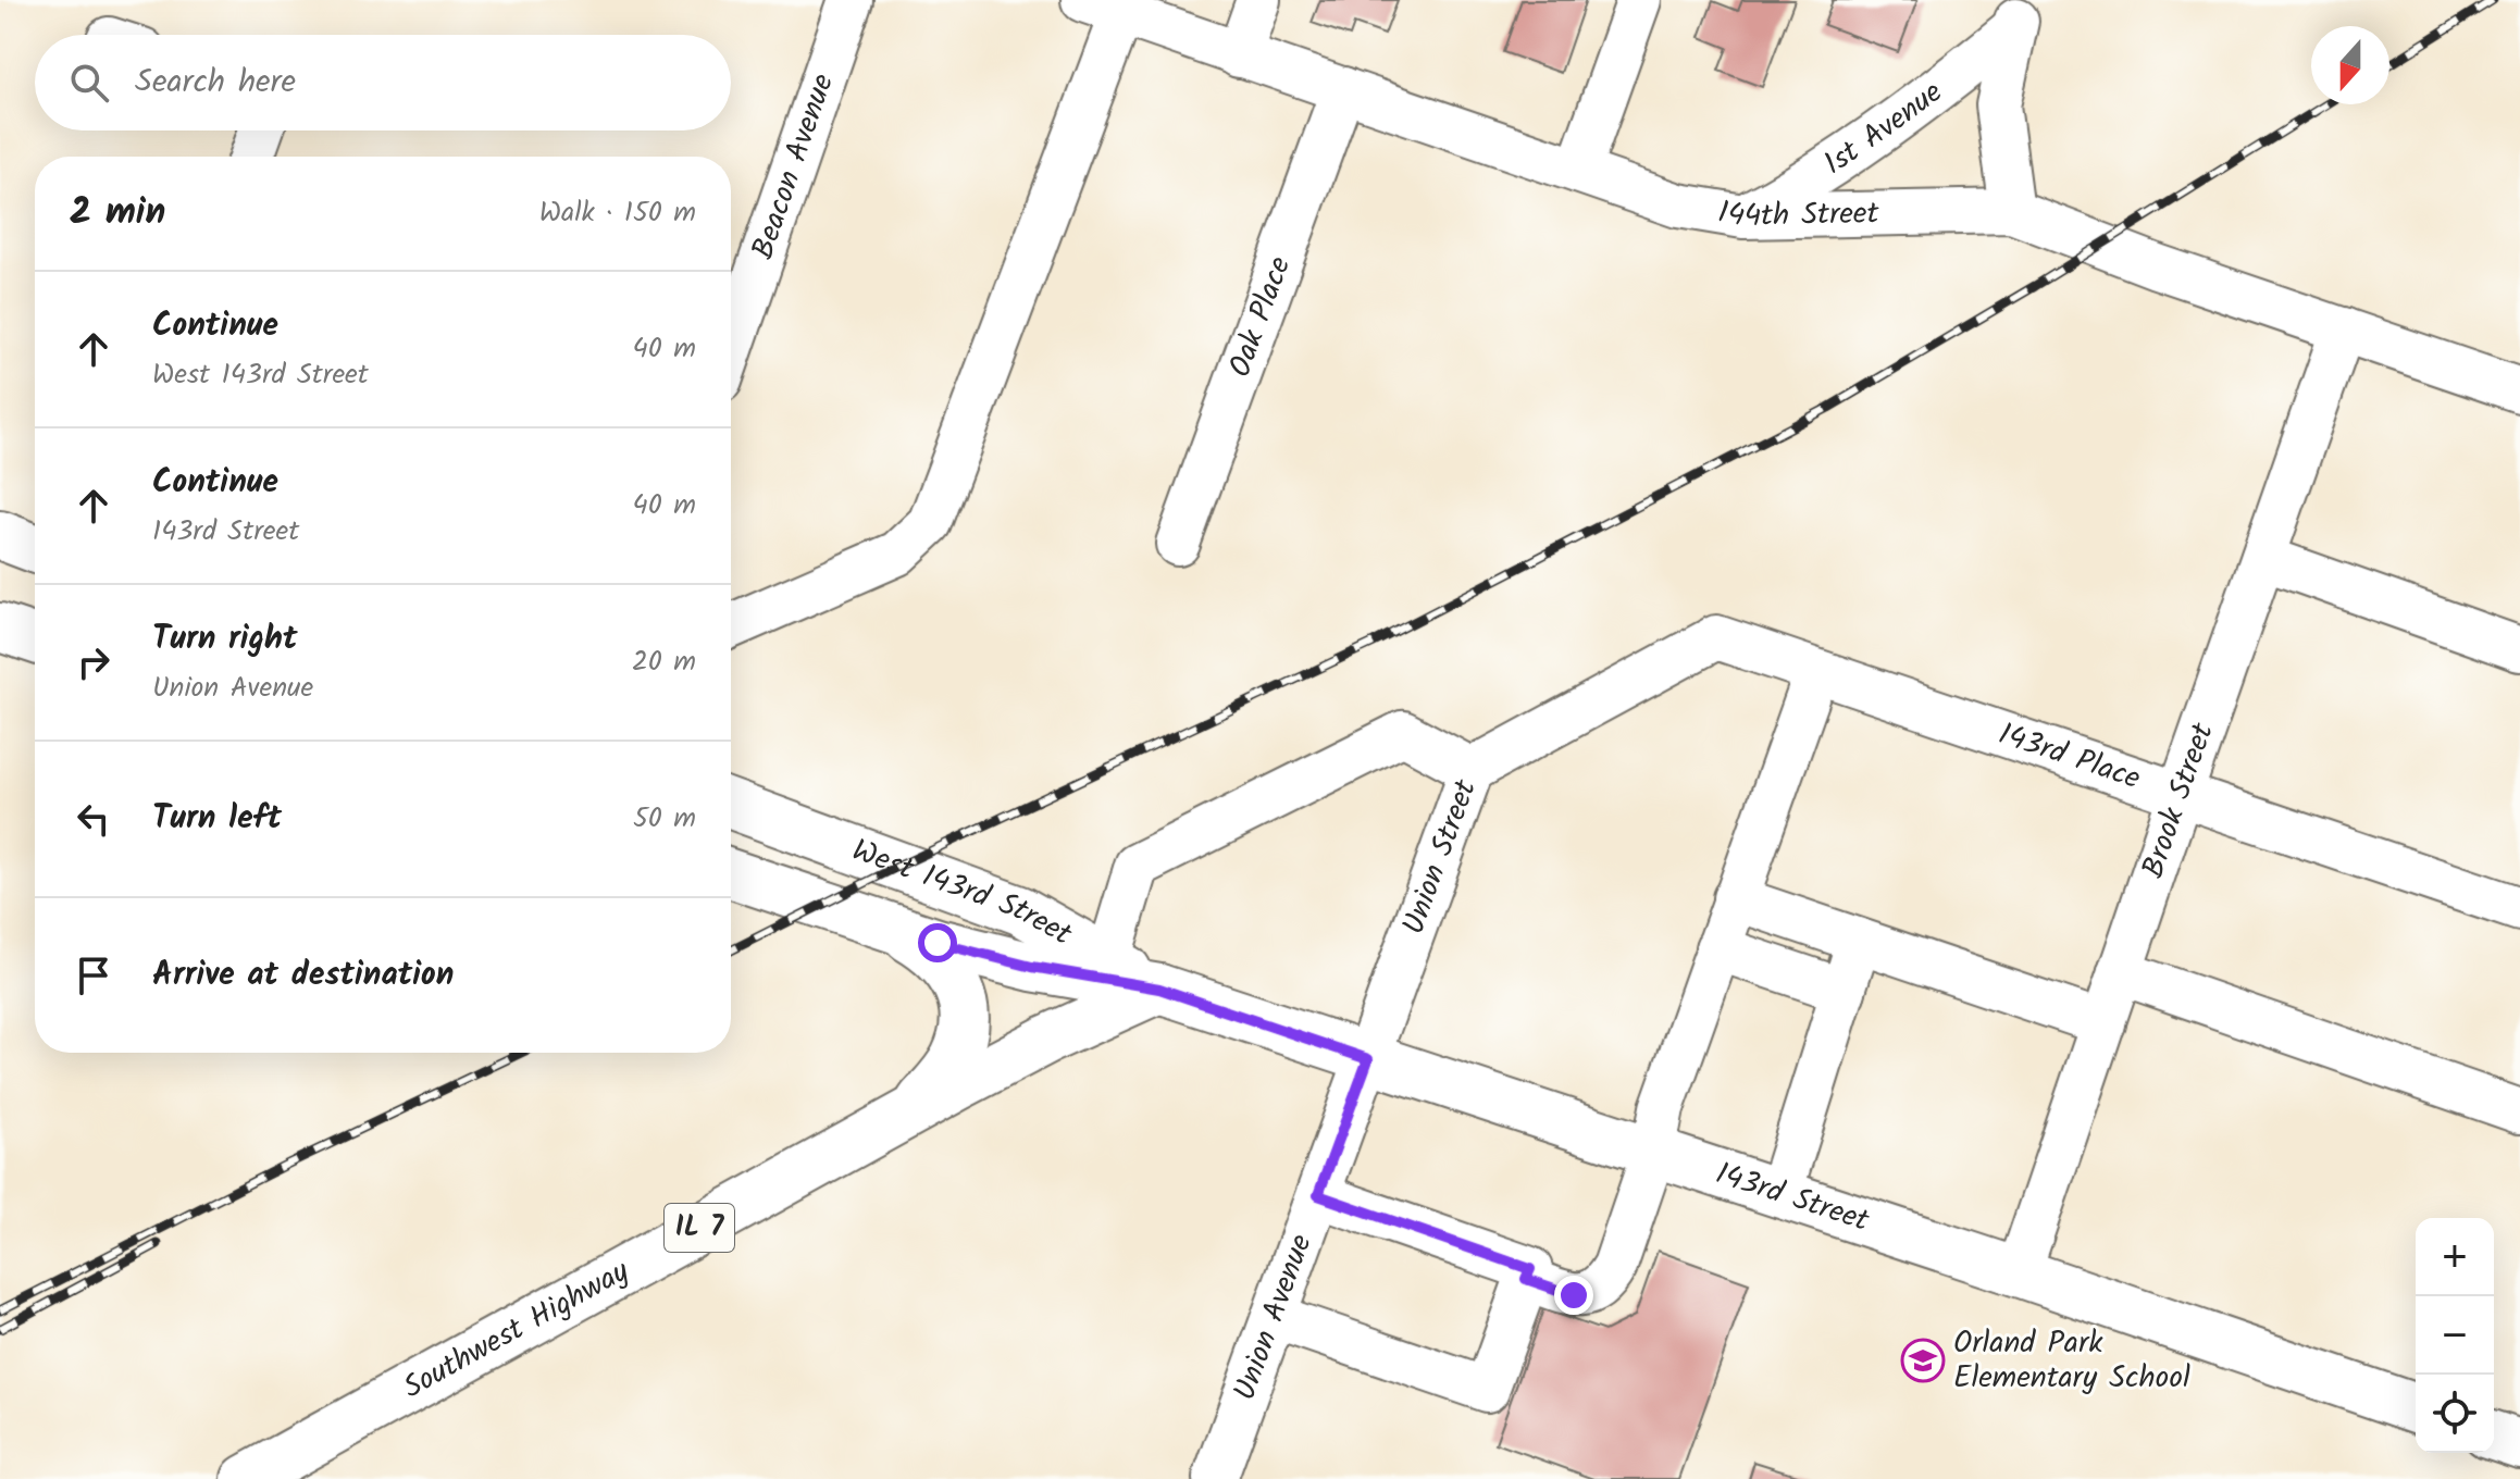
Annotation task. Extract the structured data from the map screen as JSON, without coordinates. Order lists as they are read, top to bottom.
{
  "streets": {
    "main road": [
      "West 143rd Street",
      "143rd Street",
      "IL 7",
      "Southwest Highway"
    ],
    "street": [
      "1st Avenue",
      "Beacon Avenue",
      "144th Street",
      "Oak Place",
      "143rd Place",
      "Brook Street",
      "Union Street",
      "Union Avenue"
    ]
  },
  "crossings": [
    ["1st Avenue", "144th Street"],
    ["144th Street", "Oak Place"],
    ["144th Street", "Brook Street"],
    ["143rd Place", "Brook Street"],
    ["143rd Place", "Union Street"],
    ["Brook Street", "143rd Street"],
    ["Union Street", "143rd Street"],
    ["Union Street", "Union Avenue"],
    ["West 143rd Street", "143rd Street"],
    ["West 143rd Street", "Southwest Highway"],
    ["143rd Street", "Union Avenue"],
    ["143rd Street", "Southwest Highway"]
  ],
  "places": {
    "school or university": ["Orland Park Elementary School"]
  },
  "north": "bottom",
  "page": {
    "search": "Search here",
    "heading": ["2 min", "Walk · 150 m"],
    "list": [
      ["Continue", "West 143rd Street", "40 m"],
      ["Continue", "143rd Street", "40 m"],
      ["Turn right", "Union Avenue", "20 m"],
      ["Turn left", "50 m"],
      "Arrive at destination"
    ],
    "map_buttons": ["+", "−"]
  }
}
